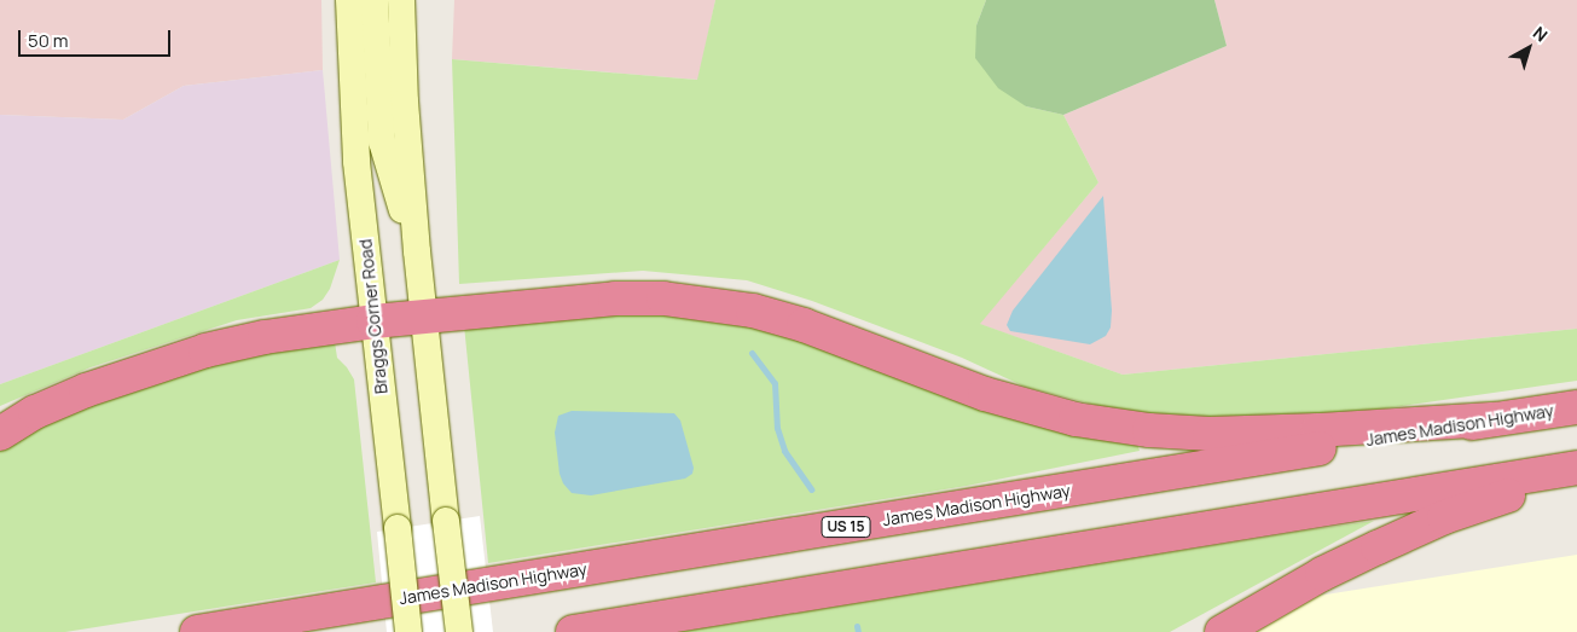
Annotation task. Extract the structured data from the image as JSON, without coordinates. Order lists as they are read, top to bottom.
{
  "streets": {
    "highway": ["James Madison Highway", "US 15"],
    "main road": ["Braggs Corner Road"]
  },
  "scale_bar": "50 m",
  "north": "top right"
}
